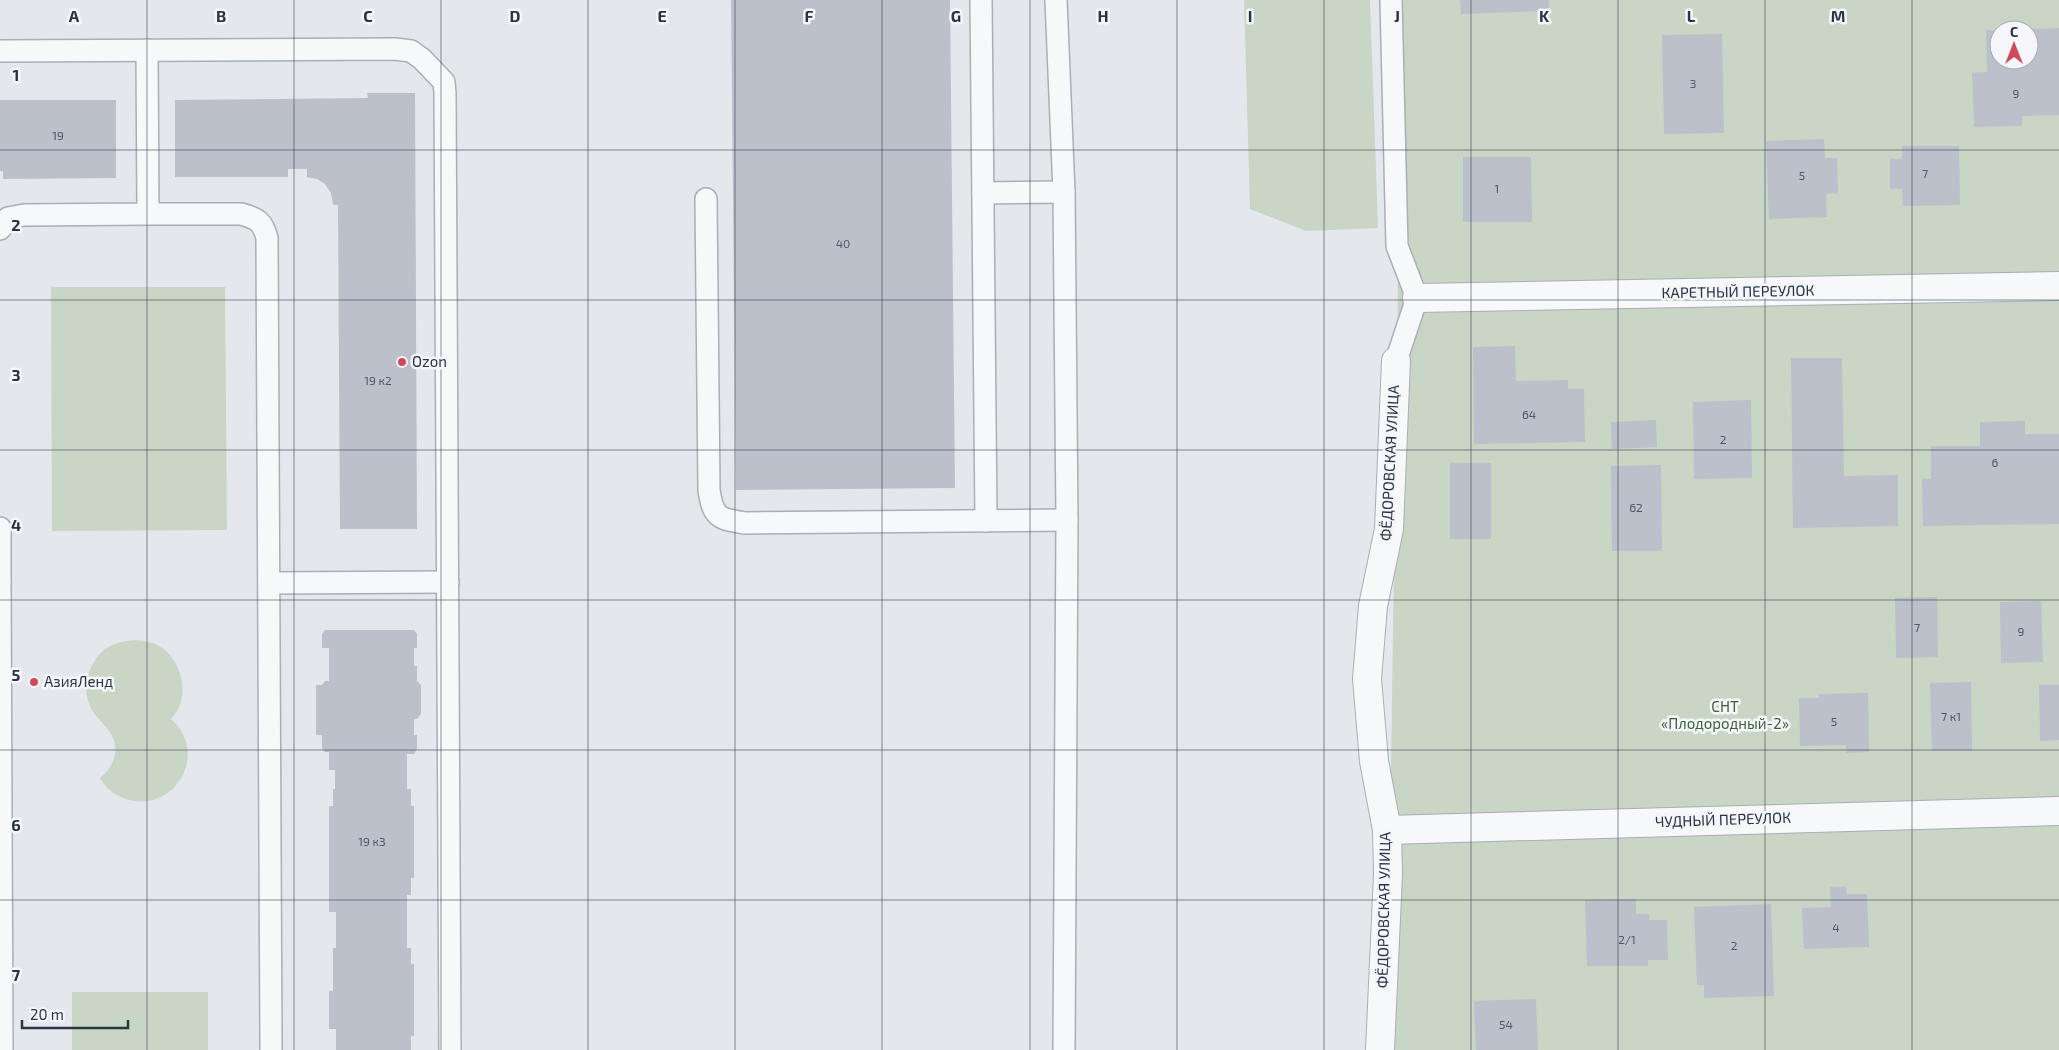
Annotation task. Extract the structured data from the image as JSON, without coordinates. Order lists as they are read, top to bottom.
{
  "streets": {
    "street": ["КАРЕТНЫЙ ПЕРЕУЛОК", "ФЁДОРОВСКАЯ УЛИЦА", "ЧУДНЫЙ ПЕРЕУЛОК"]
  },
  "crossings": [
    ["КАРЕТНЫЙ ПЕРЕУЛОК", "ФЁДОРОВСКАЯ УЛИЦА"],
    ["ФЁДОРОВСКАЯ УЛИЦА", "ЧУДНЫЙ ПЕРЕУЛОК"]
  ],
  "parks": ["СНТ «Плодородный-2»"],
  "places": ["Ozon", "АзияЛенд"],
  "house_numbers": [
    "3",
    "9",
    "19",
    "7",
    "5",
    "1",
    "40",
    "19 к2",
    "64",
    "2",
    "6",
    "62",
    "7",
    "9",
    "7 к1",
    "5",
    "19 к3",
    "4",
    "2/1",
    "2",
    "54"
  ],
  "scale_bar": "20 m",
  "north": "top",
  "grid": {
    "columns": [
      "A",
      "B",
      "C",
      "D",
      "E",
      "F",
      "G",
      "H",
      "I",
      "J",
      "K",
      "L",
      "M"
    ],
    "rows": [
      "1",
      "2",
      "3",
      "4",
      "5",
      "6",
      "7"
    ]
  }
}
